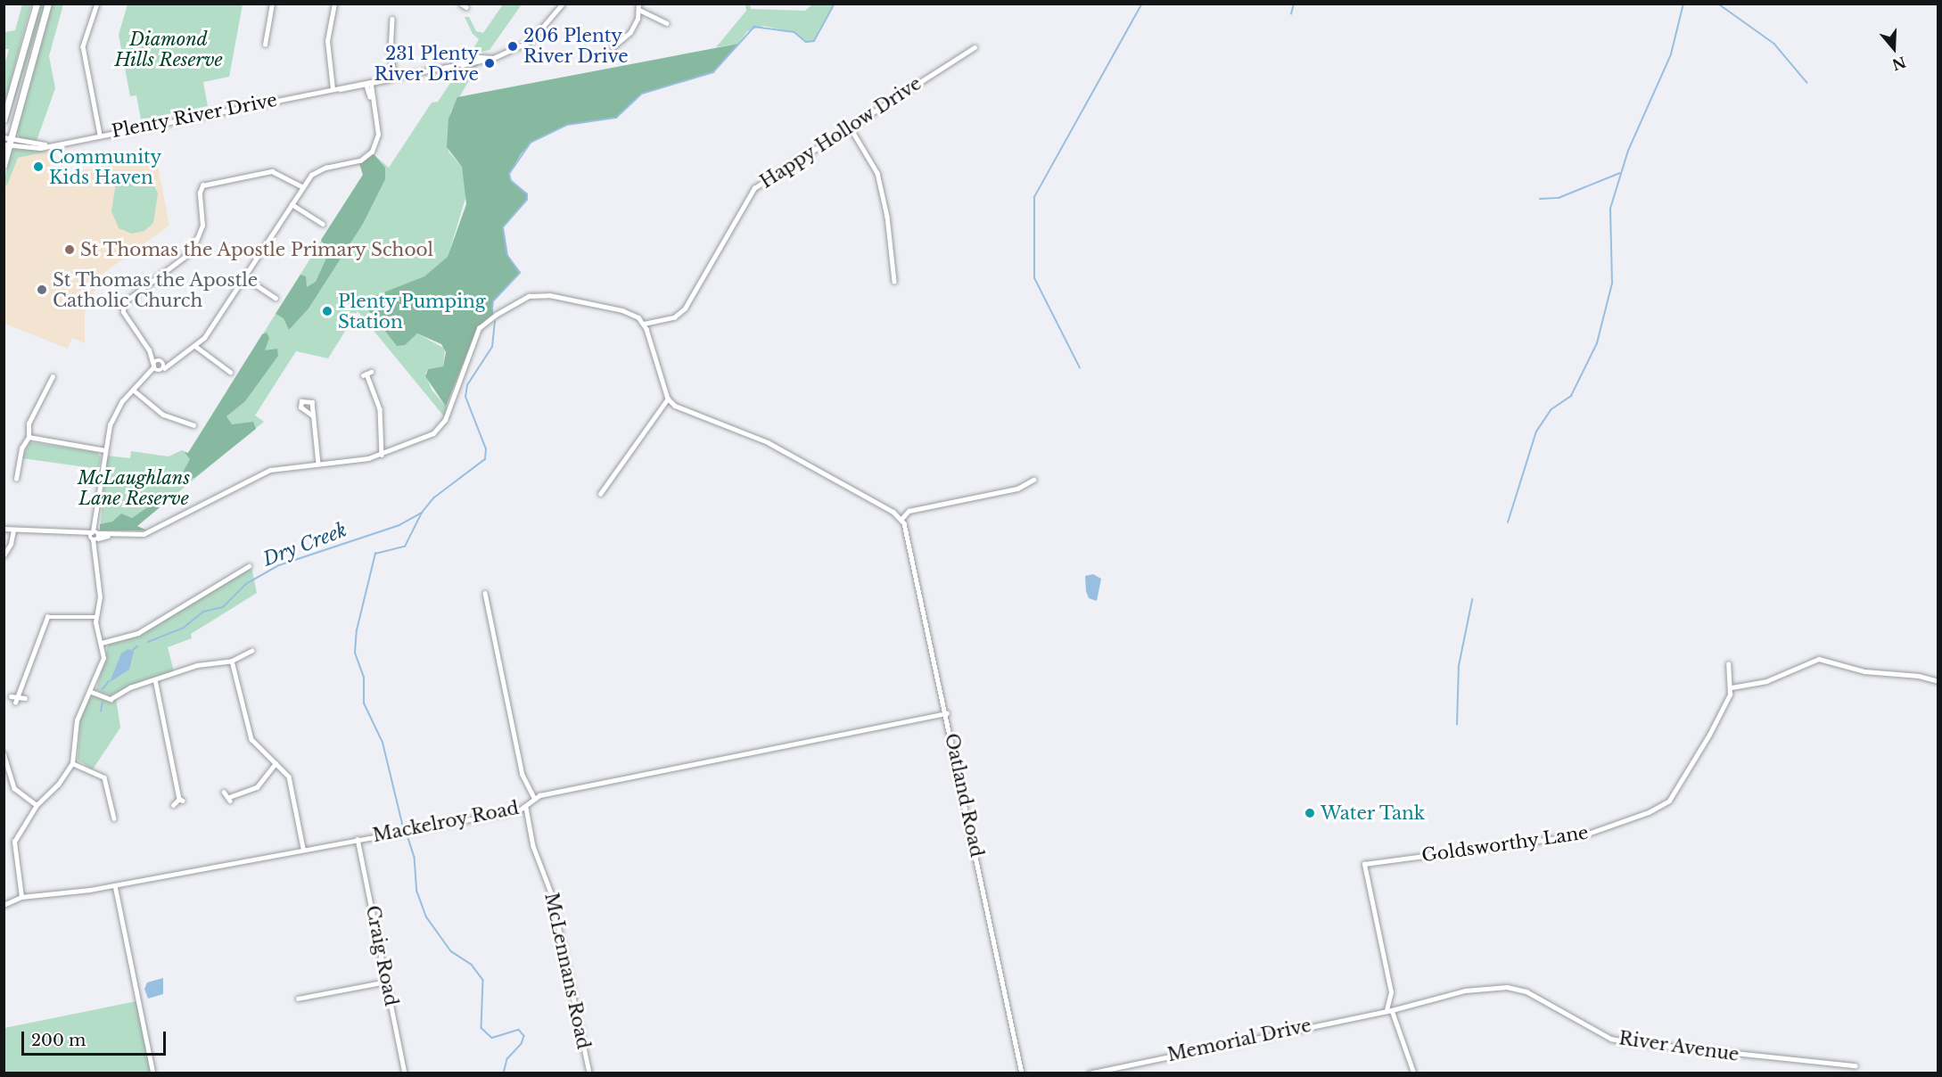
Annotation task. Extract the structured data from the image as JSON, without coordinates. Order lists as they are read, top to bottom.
{
  "streets": {
    "street": [
      "Plenty River Drive",
      "Happy Hollow Drive",
      "Oatland Road",
      "Mackelroy Road",
      "Goldsworthy Lane",
      "Craig Road",
      "McLennans Road",
      "Memorial Drive",
      "River Avenue"
    ]
  },
  "crossings": [
    ["Oatland Road", "Mackelroy Road"],
    ["Mackelroy Road", "Craig Road"],
    ["Mackelroy Road", "McLennans Road"],
    ["Goldsworthy Lane", "Memorial Drive"],
    ["Goldsworthy Lane", "River Avenue"],
    ["Memorial Drive", "River Avenue"]
  ],
  "water": ["Dry Creek"],
  "parks": ["Diamond Hills Reserve", "McLaughlans Lane Reserve"],
  "places": [
    "206 Plenty River Drive",
    "231 Plenty River Drive",
    "Community Kids Haven",
    "St Thomas the Apostle Primary School",
    "St Thomas the Apostle Catholic Church",
    "Plenty Pumping Station",
    "Water Tank"
  ],
  "scale_bar": "200 m",
  "north": "bottom"
}
